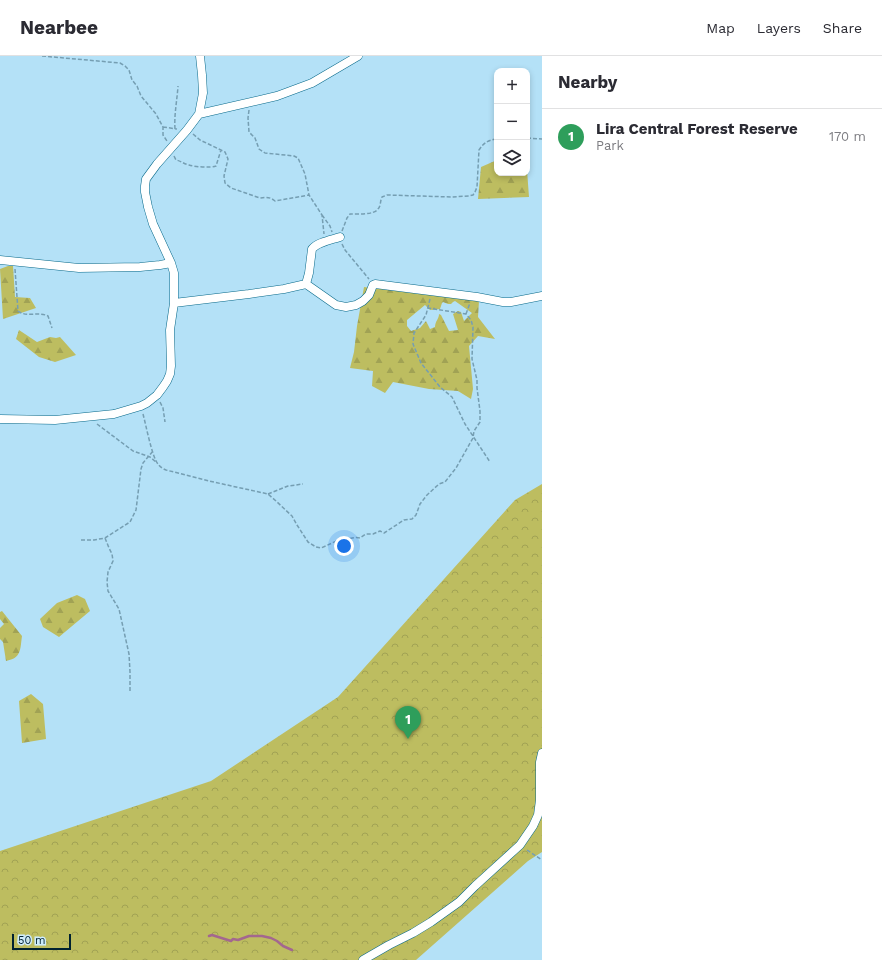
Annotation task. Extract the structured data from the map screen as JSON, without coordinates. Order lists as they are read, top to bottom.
{
  "scale_bar": "50 m",
  "page": {
    "header": "Nearbee",
    "nav": ["Map", "Layers", "Share"],
    "heading": "Nearby",
    "map_buttons": ["+", "−"],
    "list": [
      {
        "mark": "1",
        "name": "Lira Central Forest Reserve",
        "note": "Park",
        "value": "170 m"
      }
    ],
    "pins": "1",
    "scale": "50 m"
  }
}
